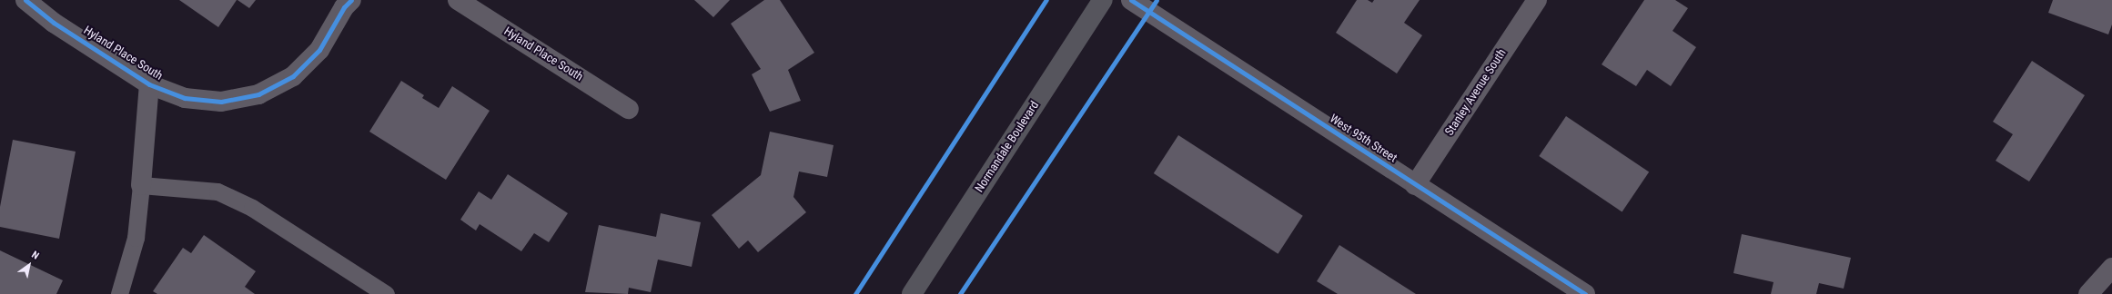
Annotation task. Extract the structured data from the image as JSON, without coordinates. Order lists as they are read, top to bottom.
{
  "streets": {
    "main road": ["Normandale Boulevard"],
    "street": ["Hyland Place South", "Stanley Avenue South", "West 95th Street"]
  },
  "crossings": [
    ["Stanley Avenue South", "West 95th Street"]
  ],
  "north": "top right"
}
